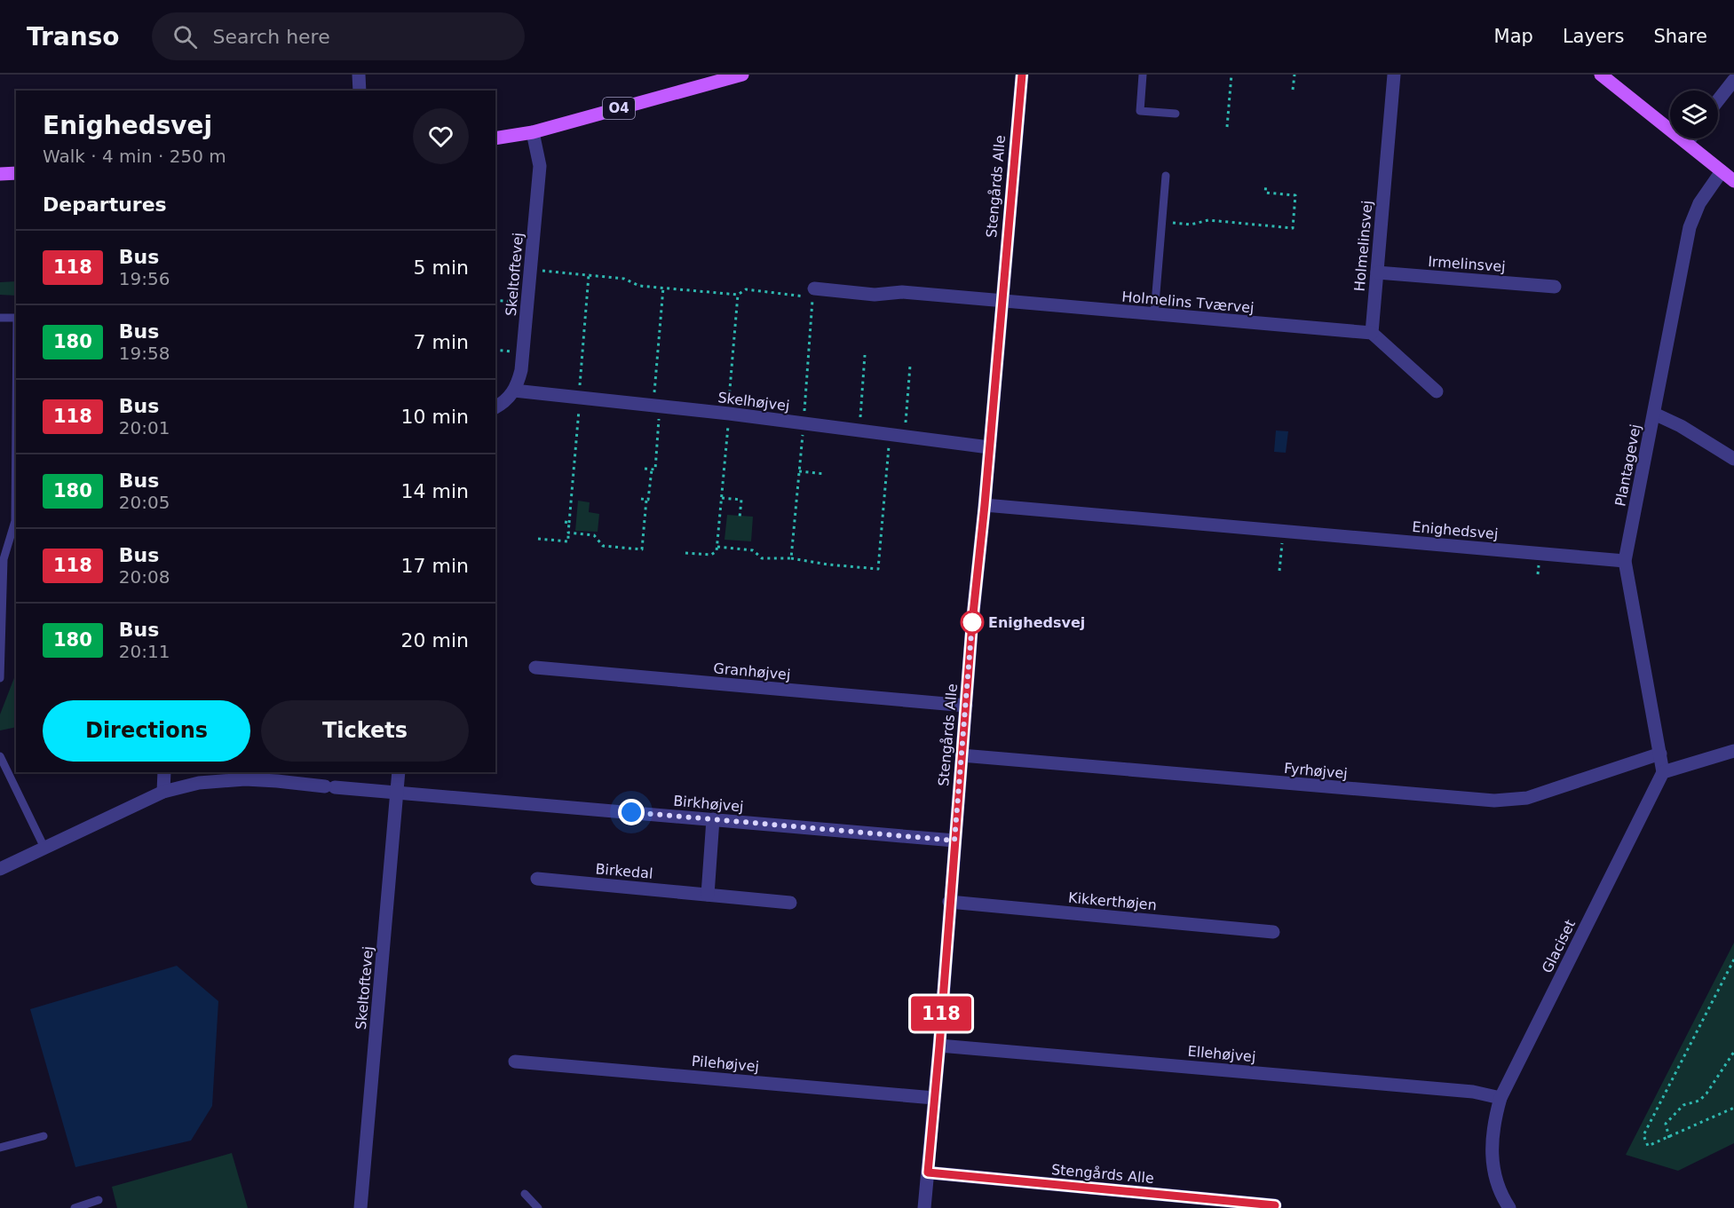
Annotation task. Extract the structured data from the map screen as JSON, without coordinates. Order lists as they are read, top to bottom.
{
  "streets": {
    "main road": ["O4"],
    "street": [
      "Stengårds Alle",
      "Holmelinsvej",
      "Irmelinsvej",
      "Skeltoftevej",
      "Holmelins Tværvej",
      "Skelhøjvej",
      "Plantagevej",
      "Enighedsvej",
      "Granhøjvej",
      "Fyrhøjvej",
      "Birkhøjvej",
      "Birkedal",
      "Kikkerthøjen",
      "Glaciset",
      "Ellehøjvej",
      "Pilehøjvej"
    ]
  },
  "crossings": [
    ["O4", "Skeltoftevej"],
    ["Stengårds Alle", "Holmelins Tværvej"],
    ["Stengårds Alle", "Skelhøjvej"],
    ["Stengårds Alle", "Enighedsvej"],
    ["Stengårds Alle", "Granhøjvej"],
    ["Stengårds Alle", "Fyrhøjvej"],
    ["Stengårds Alle", "Birkhøjvej"],
    ["Stengårds Alle", "Kikkerthøjen"],
    ["Stengårds Alle", "Ellehøjvej"],
    ["Stengårds Alle", "Pilehøjvej"],
    ["Holmelinsvej", "Irmelinsvej"],
    ["Holmelinsvej", "Holmelins Tværvej"],
    ["Skeltoftevej", "Skelhøjvej"],
    ["Skeltoftevej", "Birkhøjvej"],
    ["Plantagevej", "Enighedsvej"],
    ["Plantagevej", "Fyrhøjvej"],
    ["Plantagevej", "Glaciset"],
    ["Glaciset", "Ellehøjvej"]
  ],
  "places": ["Enighedsvej"],
  "lines": ["bus line 118"],
  "page": {
    "header": "Transo",
    "search": "Search here",
    "nav": ["Map", "Layers", "Share"],
    "on_map": "118",
    "heading": [
      ["Enighedsvej", "Walk · 4 min · 250 m"],
      "Departures"
    ],
    "list": [
      {
        "mark": "118",
        "name": "Bus",
        "note": "19:56",
        "value": "5 min"
      },
      {
        "mark": "180",
        "name": "Bus",
        "note": "19:58",
        "value": "7 min"
      },
      {
        "mark": "118",
        "name": "Bus",
        "note": "20:01",
        "value": "10 min"
      },
      {
        "mark": "180",
        "name": "Bus",
        "note": "20:05",
        "value": "14 min"
      },
      {
        "mark": "118",
        "name": "Bus",
        "note": "20:08",
        "value": "17 min"
      },
      {
        "mark": "180",
        "name": "Bus",
        "note": "20:11",
        "value": "20 min"
      }
    ],
    "buttons": ["Directions", "Tickets"]
  }
}
